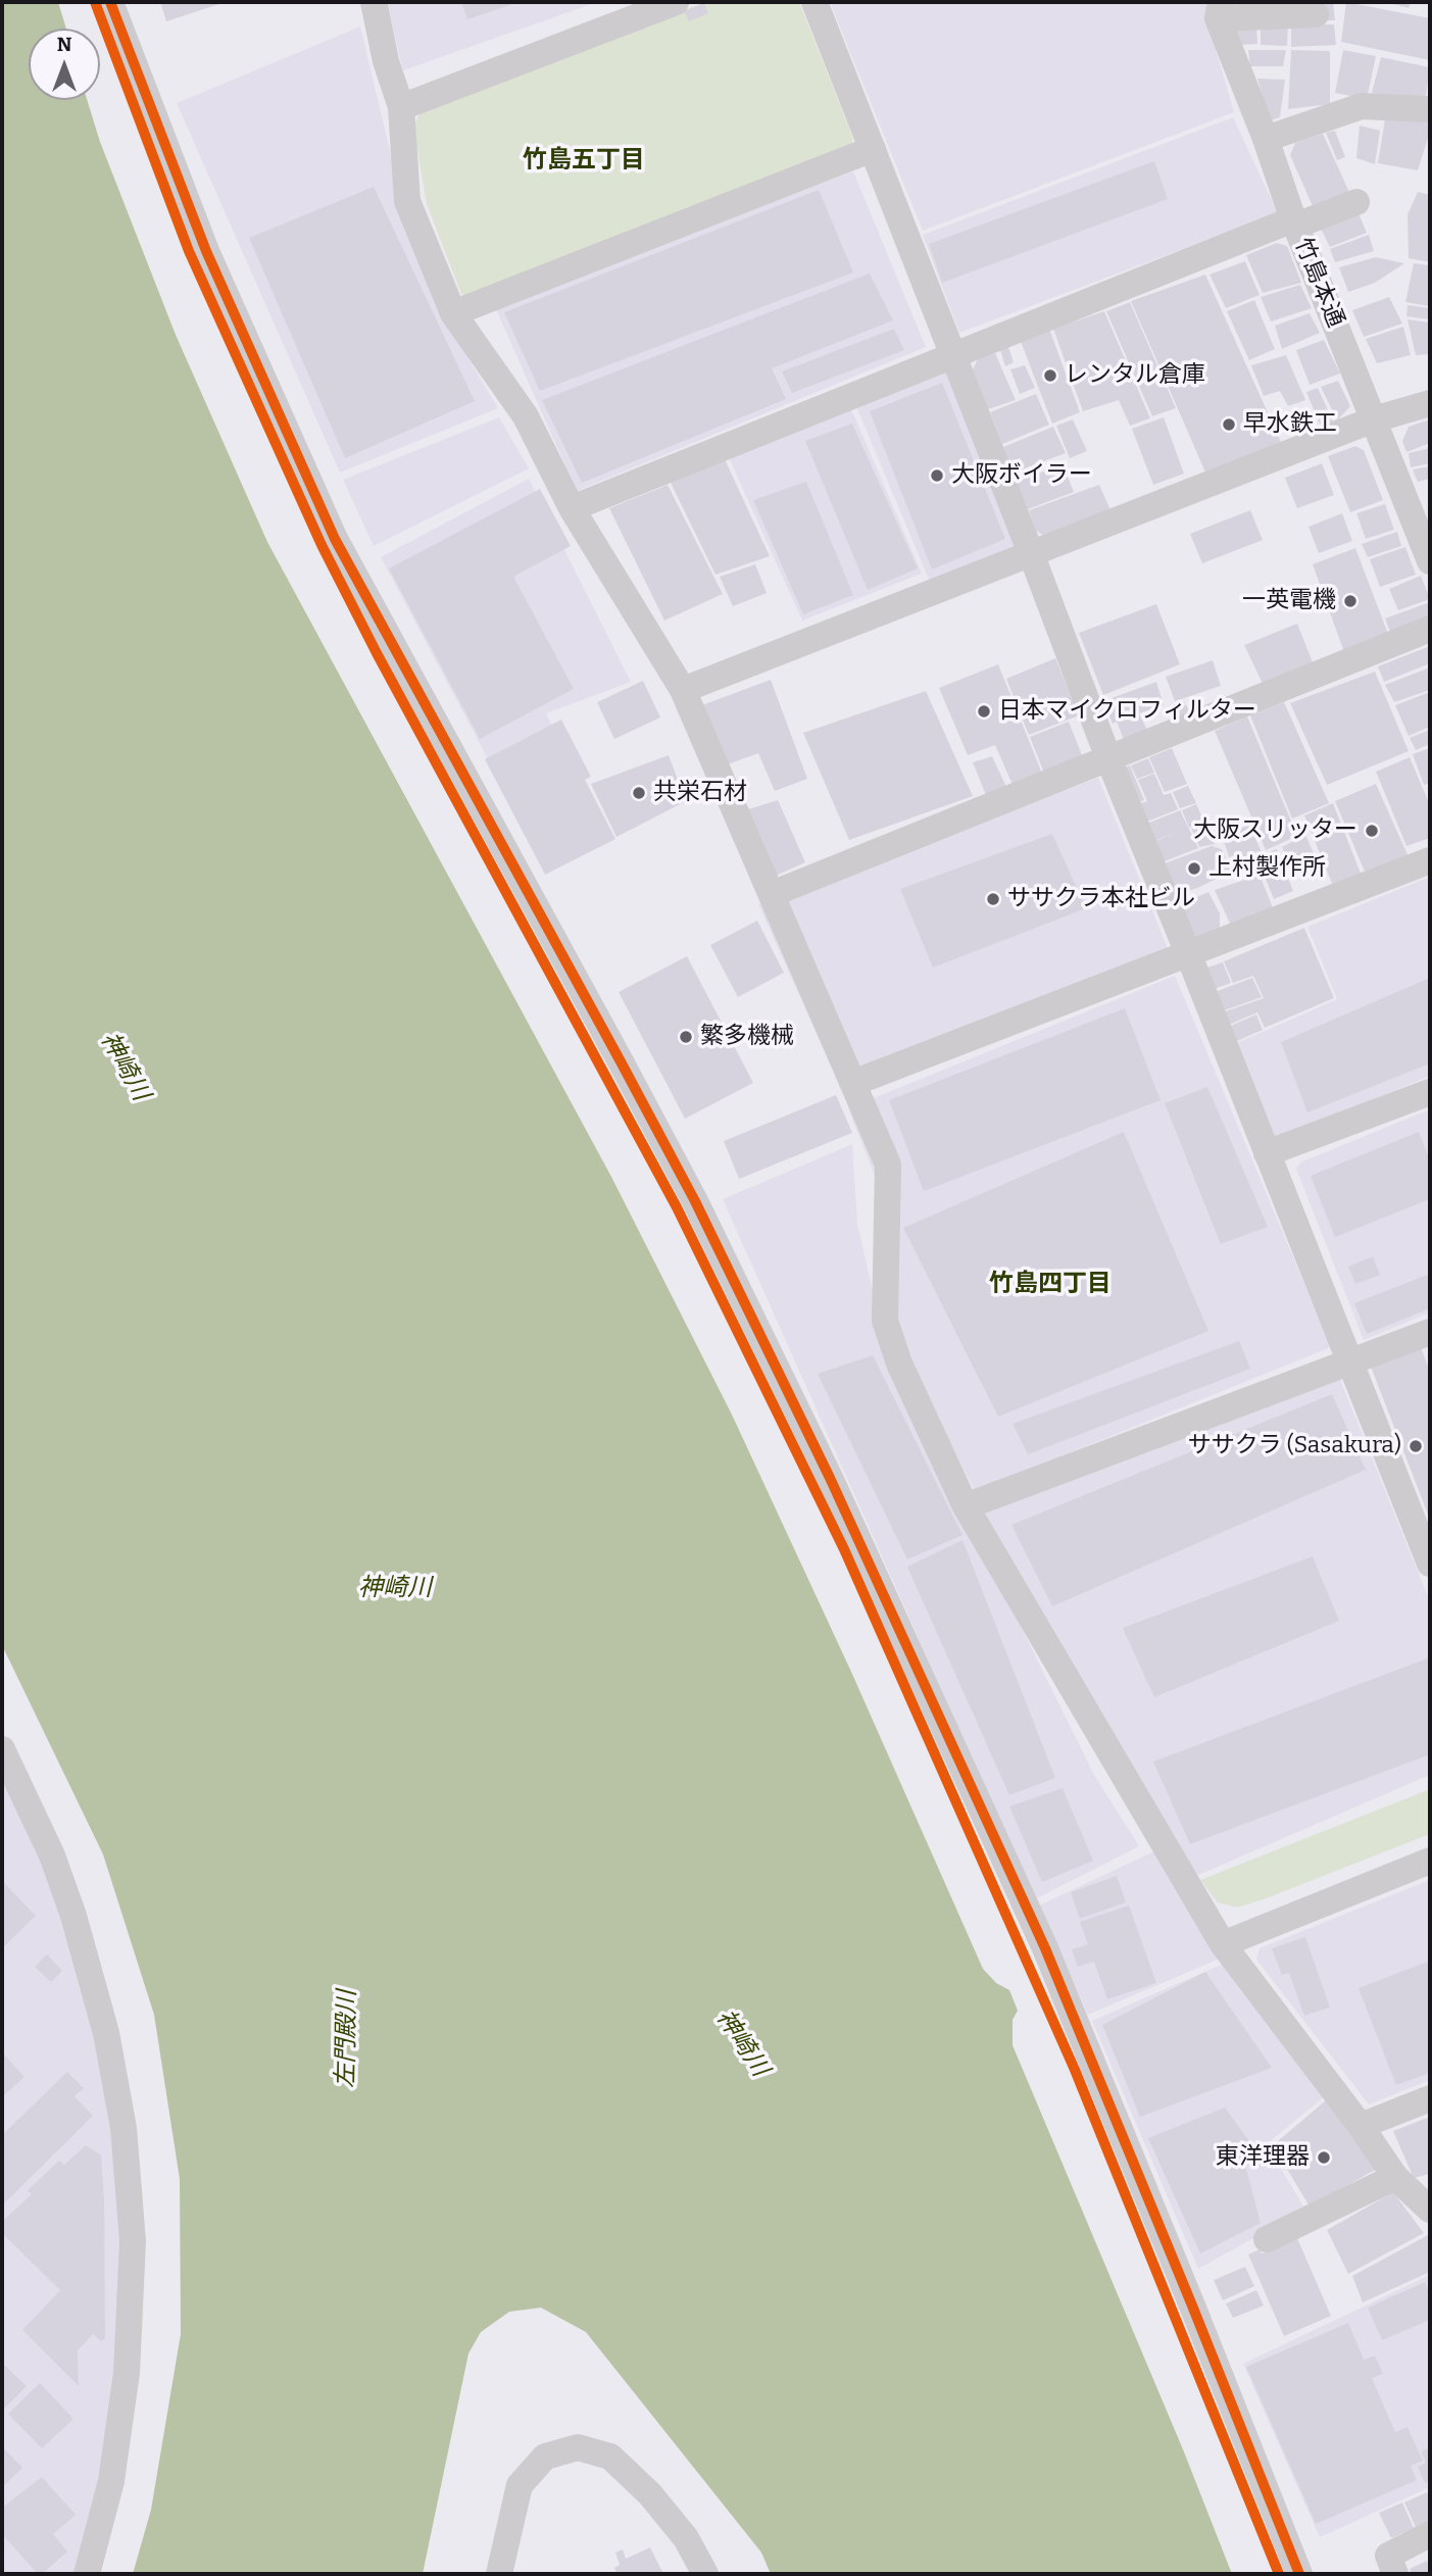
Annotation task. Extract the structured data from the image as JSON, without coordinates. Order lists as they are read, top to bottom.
{
  "streets": {
    "street": ["竹島本通"]
  },
  "districts": ["竹島五丁目", "竹島四丁目"],
  "water": ["神崎川", "左門殿川"],
  "places": [
    "レンタル倉庫",
    "早水鉄工",
    "大阪ボイラー",
    "一英電機",
    "日本マイクロフィルター",
    "共栄石材",
    "大阪スリッター",
    "上村製作所",
    "ササクラ本社ビル",
    "繁多機械",
    "ササクラ (Sasakura)",
    "東洋理器"
  ],
  "north": "top"
}
